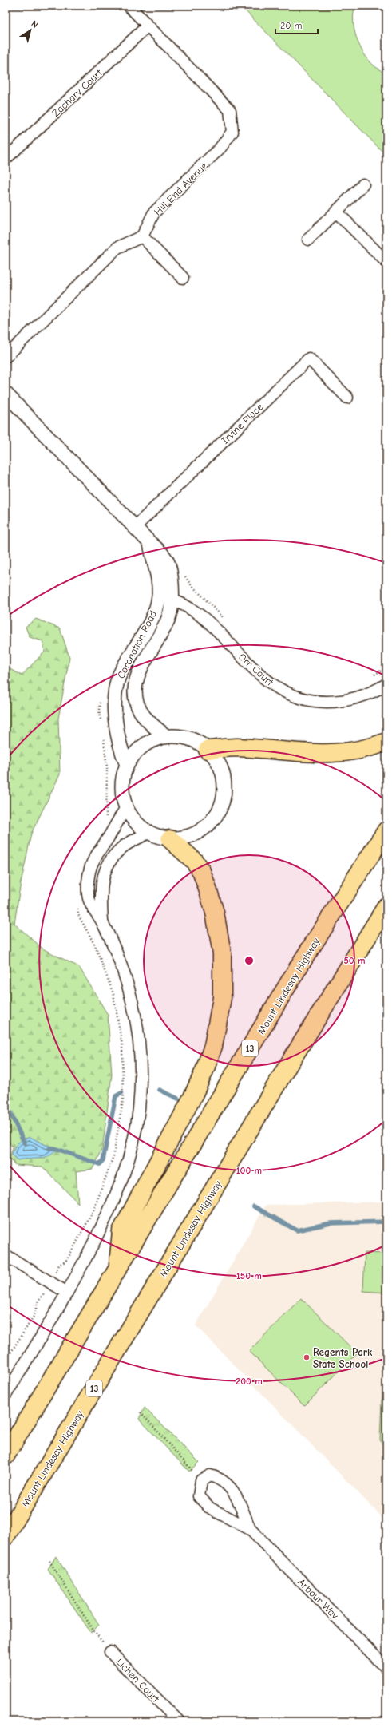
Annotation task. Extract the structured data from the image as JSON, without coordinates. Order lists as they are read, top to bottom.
{
  "streets": {
    "highway": ["Mount Lindesay Highway", "13"],
    "street": [
      "Zachary Court",
      "Hill End Avenue",
      "Irvine Place",
      "Coronation Road",
      "Orr Court",
      "Arbour Way",
      "Lichen Court"
    ]
  },
  "crossings": [
    ["Zachary Court", "Hill End Avenue"],
    ["Irvine Place", "Coronation Road"],
    ["Coronation Road", "Orr Court"]
  ],
  "places": ["Regents Park State School"],
  "scale_bar": "20 m",
  "north": "top right",
  "rings": [
    "50 m",
    "100 m",
    "150 m",
    "200 m"
  ]
}
